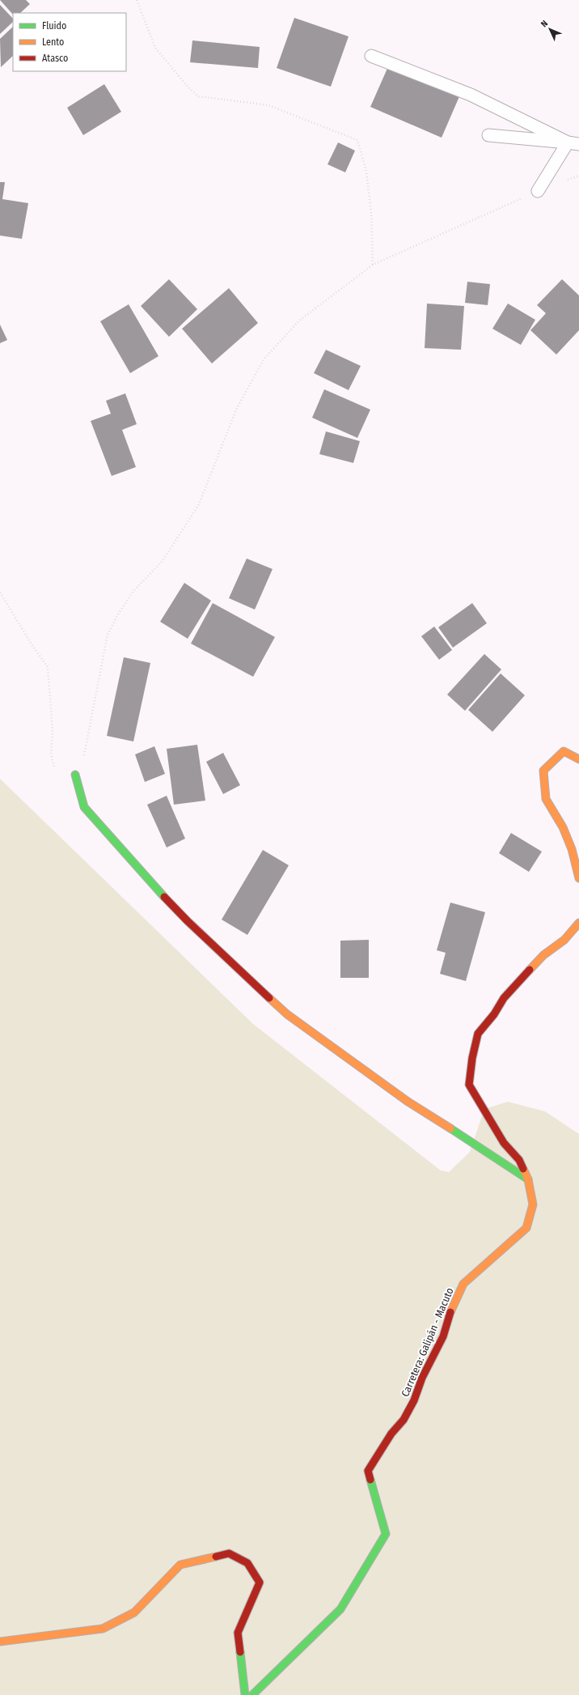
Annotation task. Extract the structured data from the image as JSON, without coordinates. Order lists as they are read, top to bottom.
{
  "streets": {
    "street": ["Carretera: Galipán - Macuto"]
  },
  "legend": ["Fluido", "Lento", "Atasco"],
  "north": "top left"
}
